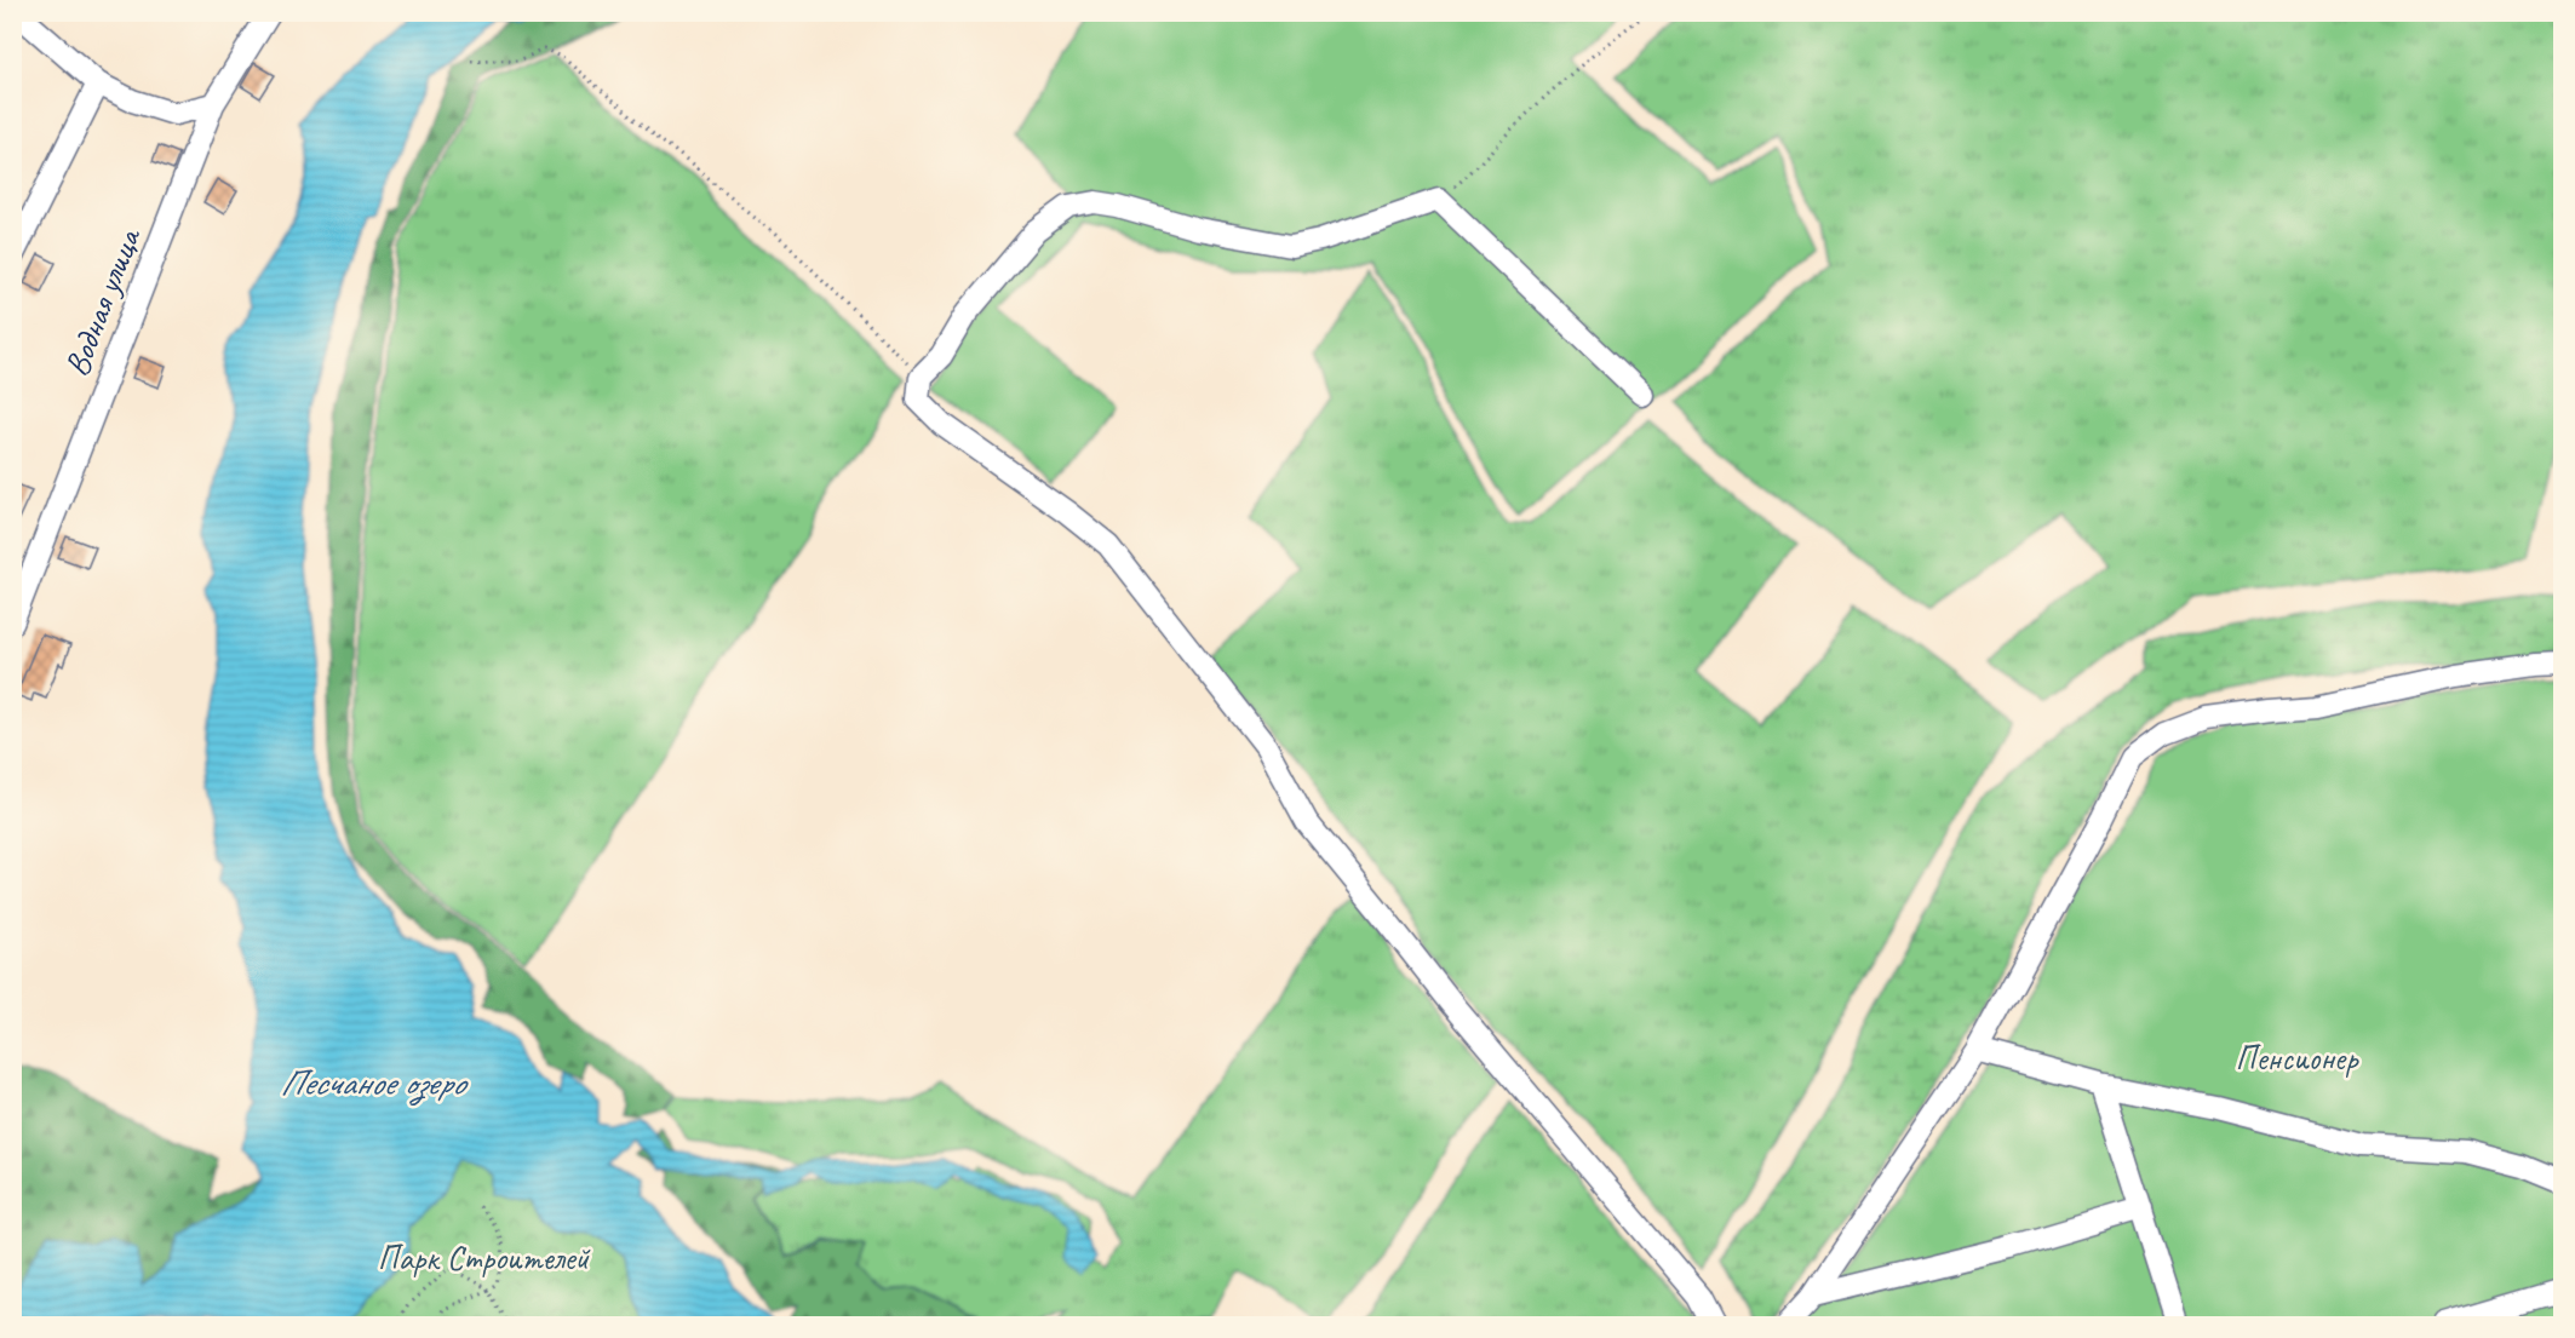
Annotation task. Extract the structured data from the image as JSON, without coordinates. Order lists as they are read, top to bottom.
{
  "streets": {
    "street": ["Водная улица"]
  },
  "water": ["Песчаное озеро"],
  "parks": ["Пенсионер", "Парк Строителей"]
}
